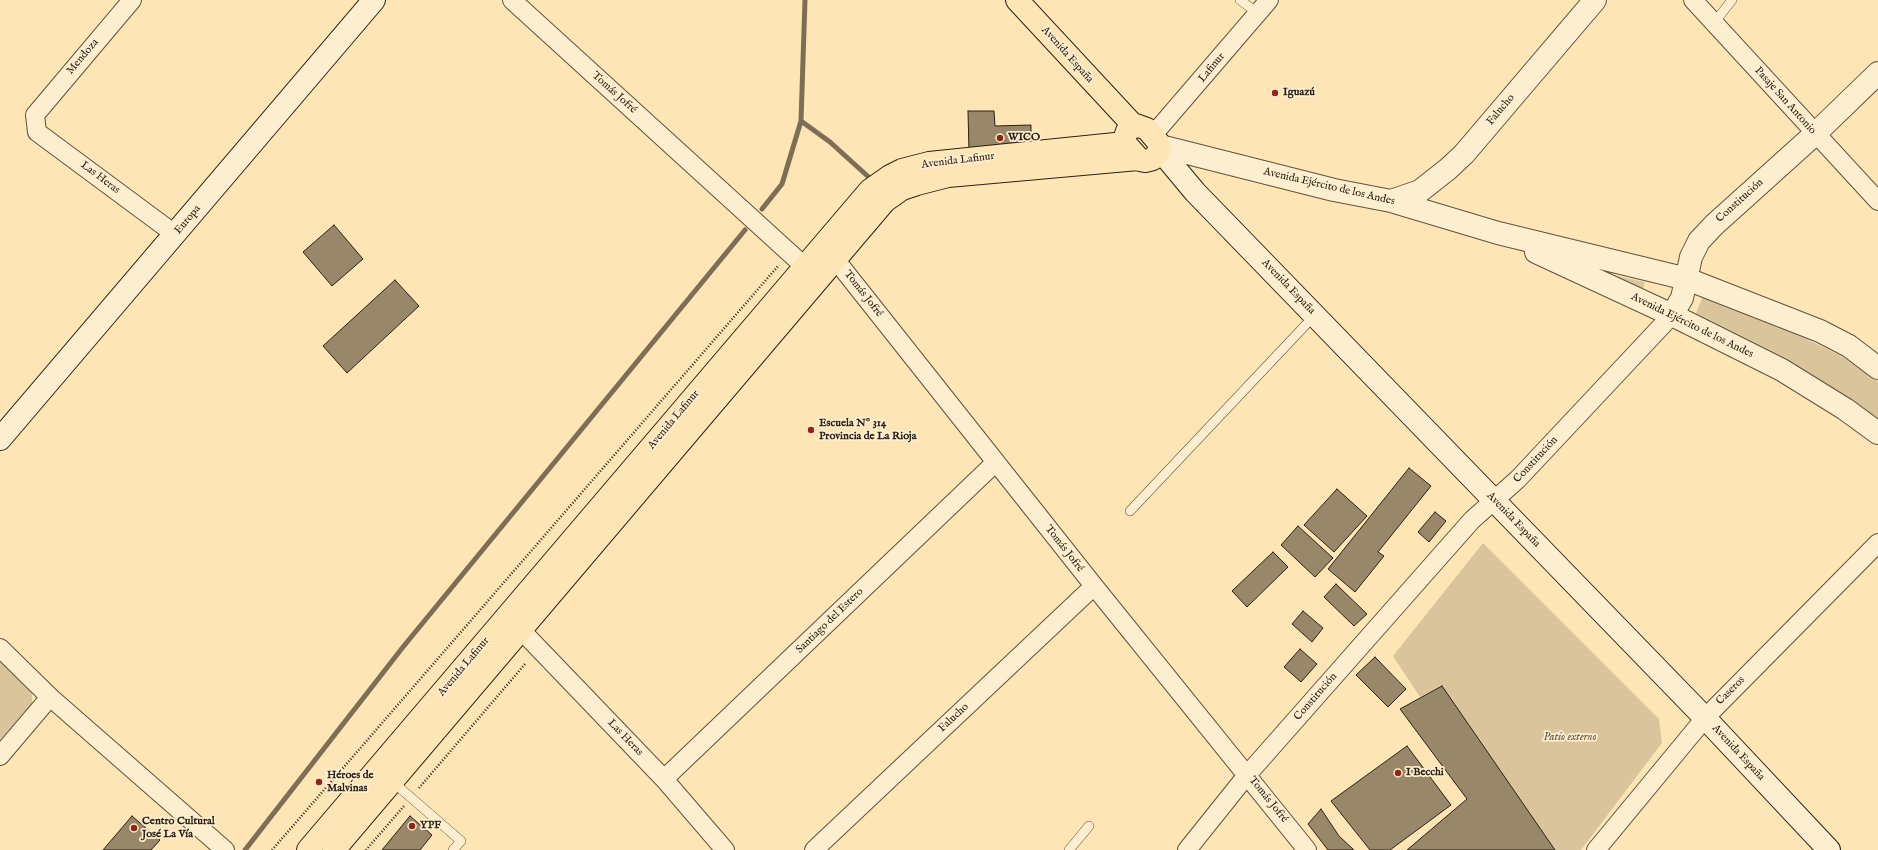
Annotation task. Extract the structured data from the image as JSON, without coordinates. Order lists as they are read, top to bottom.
{
  "streets": {
    "main road": ["Avenida España", "Avenida Lafinur"],
    "street": [
      "Mendoza",
      "Lafinur",
      "Tomás Jofré",
      "Pasaje San Antonio",
      "Falucho",
      "Las Heras",
      "Avenida Ejército de los Andes",
      "Constitución",
      "Europa",
      "Santiago del Estero",
      "Caseros"
    ]
  },
  "crossings": [
    ["Avenida España", "Lafinur"],
    ["Avenida España", "Avenida Lafinur"],
    ["Avenida España", "Avenida Ejército de los Andes"],
    ["Avenida España", "Constitución"],
    ["Avenida España", "Caseros"],
    ["Mendoza", "Las Heras"],
    ["Lafinur", "Avenida Lafinur"],
    ["Lafinur", "Avenida Ejército de los Andes"],
    ["Tomás Jofré", "Falucho"],
    ["Tomás Jofré", "Avenida Lafinur"],
    ["Tomás Jofré", "Constitución"],
    ["Tomás Jofré", "Santiago del Estero"],
    ["Pasaje San Antonio", "Constitución"],
    ["Falucho", "Avenida Ejército de los Andes"],
    ["Avenida Lafinur", "Las Heras"],
    ["Avenida Lafinur", "Avenida Ejército de los Andes"],
    ["Las Heras", "Europa"],
    ["Las Heras", "Santiago del Estero"],
    ["Avenida Ejército de los Andes", "Constitución"]
  ],
  "parks": ["Patio externo"],
  "places": [
    "Iguazú",
    "WICO",
    "Escuela Nº 314 Provincia de La Rioja",
    "I Becchi",
    "Héroes de Malvinas",
    "YPF",
    "Centro Cultural José La Vía"
  ]
}
